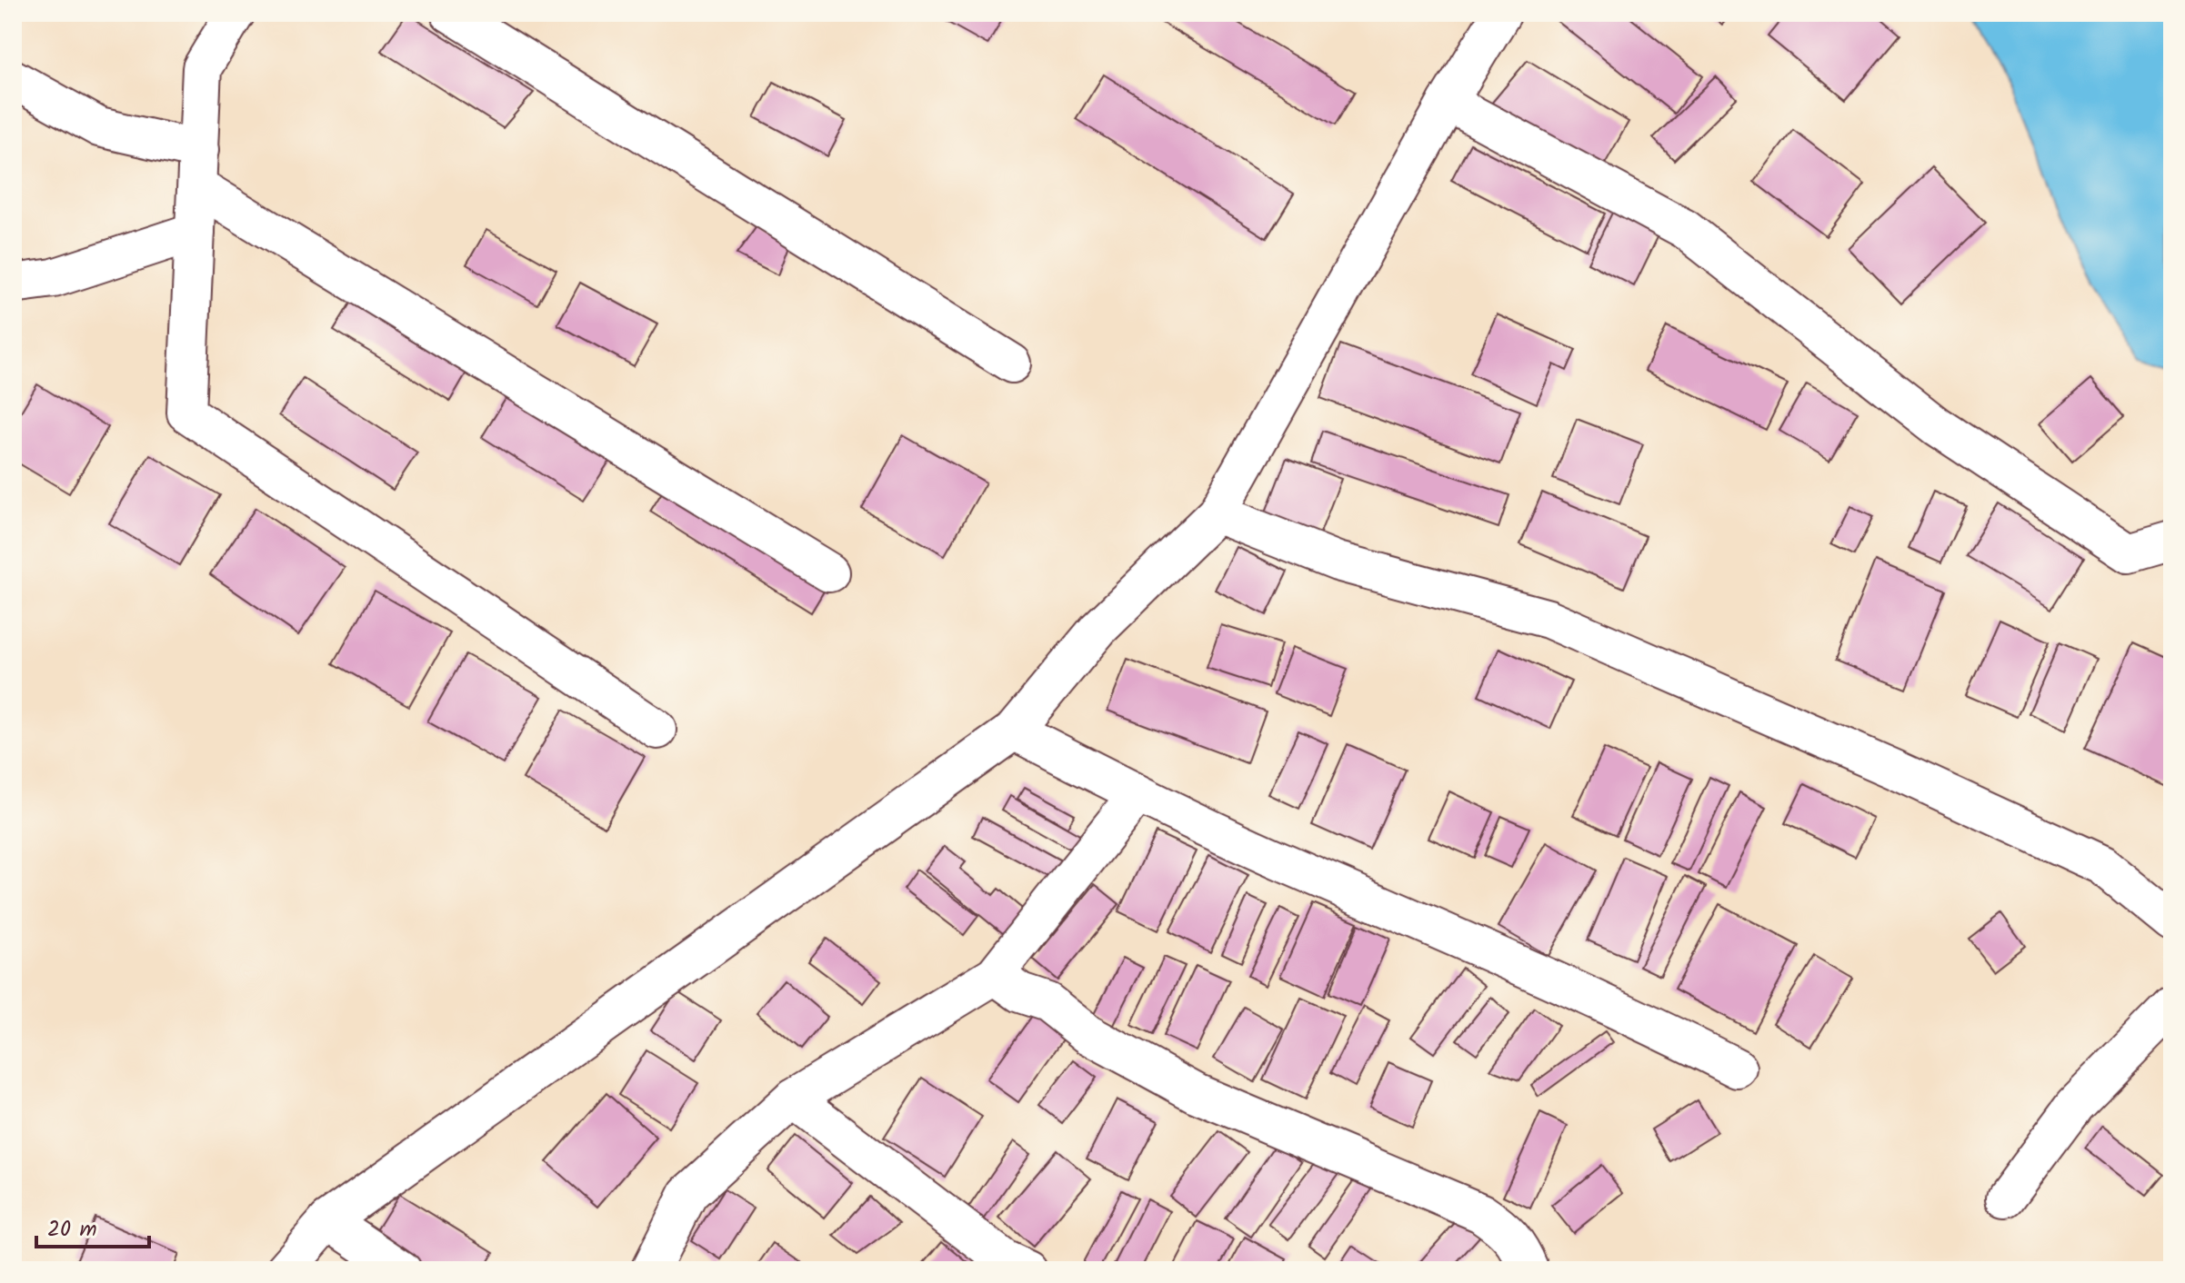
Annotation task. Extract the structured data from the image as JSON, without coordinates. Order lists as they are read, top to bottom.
{
  "scale_bar": "20 m"
}
